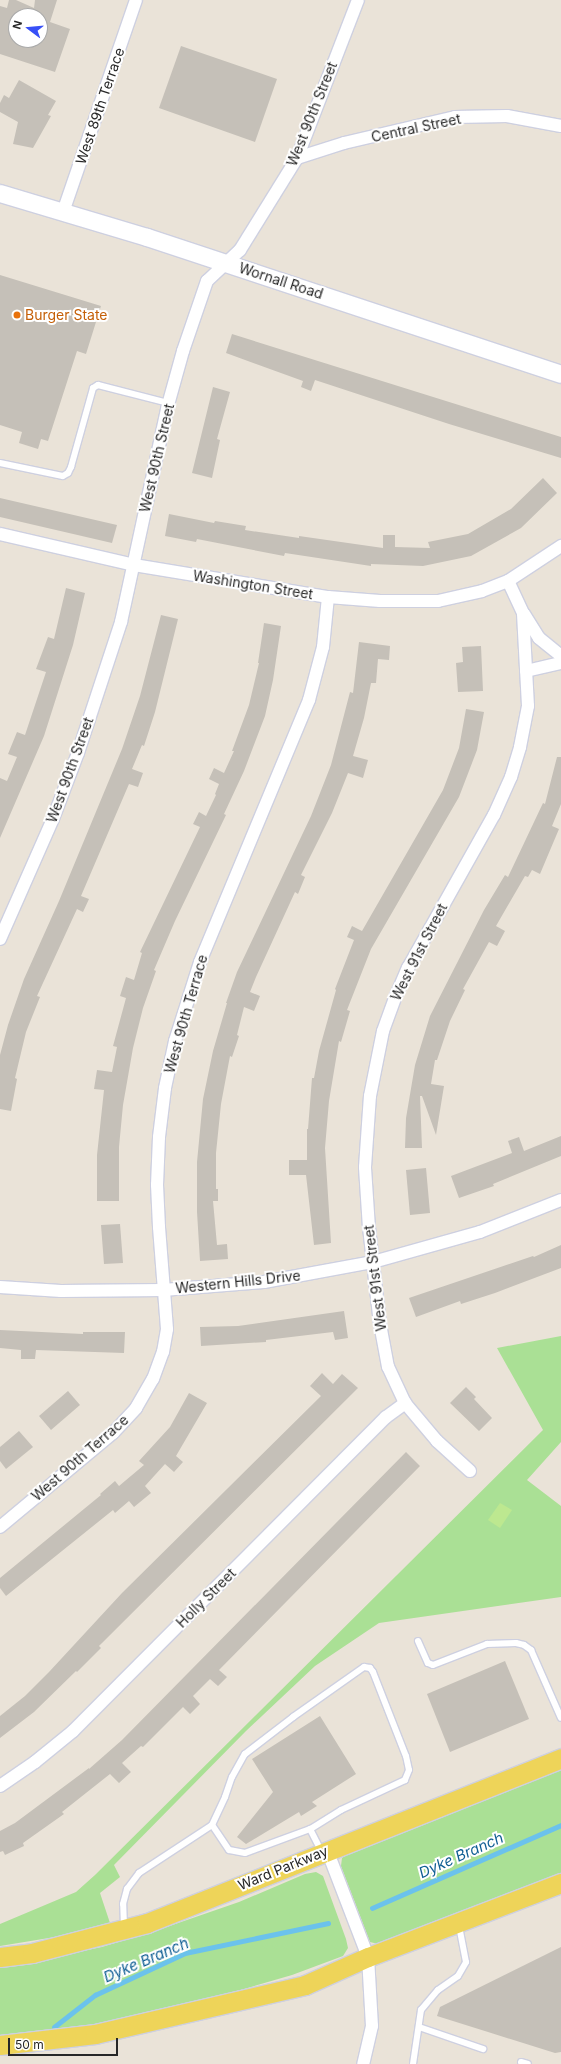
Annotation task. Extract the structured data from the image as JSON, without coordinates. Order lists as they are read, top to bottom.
{
  "streets": {
    "main road": ["Wornall Road", "Ward Parkway"],
    "street": [
      "West 89th Terrace",
      "West 90th Street",
      "Central Street",
      "Washington Street",
      "West 91st Street",
      "West 90th Terrace",
      "Western Hills Drive",
      "Holly Street"
    ]
  },
  "crossings": [
    ["West 89th Terrace", "Wornall Road"],
    ["West 90th Street", "Central Street"],
    ["West 90th Street", "Wornall Road"],
    ["West 90th Street", "Washington Street"],
    ["Washington Street", "West 91st Street"],
    ["Washington Street", "West 90th Terrace"],
    ["West 91st Street", "Western Hills Drive"],
    ["West 91st Street", "Holly Street"],
    ["West 90th Terrace", "Western Hills Drive"]
  ],
  "water": ["Dyke Branch"],
  "places": ["Burger State"],
  "scale_bar": "50 m",
  "north": "left"
}
